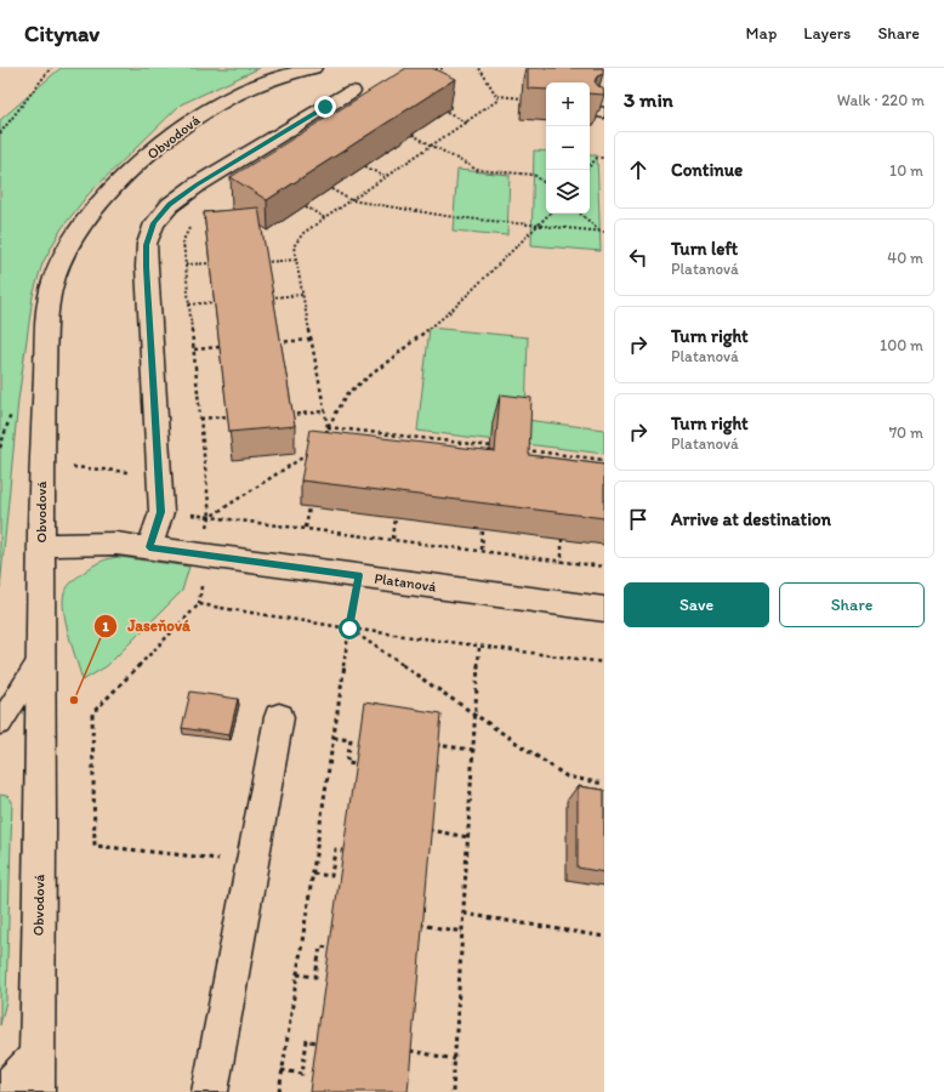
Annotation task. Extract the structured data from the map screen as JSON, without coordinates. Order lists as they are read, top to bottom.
{
  "streets": {
    "street": ["Obvodová", "Platanová"]
  },
  "crossings": [
    ["Obvodová", "Platanová"]
  ],
  "places": ["Jaseňová"],
  "page": {
    "header": "Citynav",
    "nav": ["Map", "Layers", "Share"],
    "heading": ["3 min", "Walk · 220 m"],
    "map_buttons": ["+", "−"],
    "list": [
      ["Continue", "10 m"],
      ["Turn left", "Platanová", "40 m"],
      ["Turn right", "Platanová", "100 m"],
      ["Turn right", "Platanová", "70 m"],
      "Arrive at destination"
    ],
    "buttons": ["Save", "Share"]
  }
}
